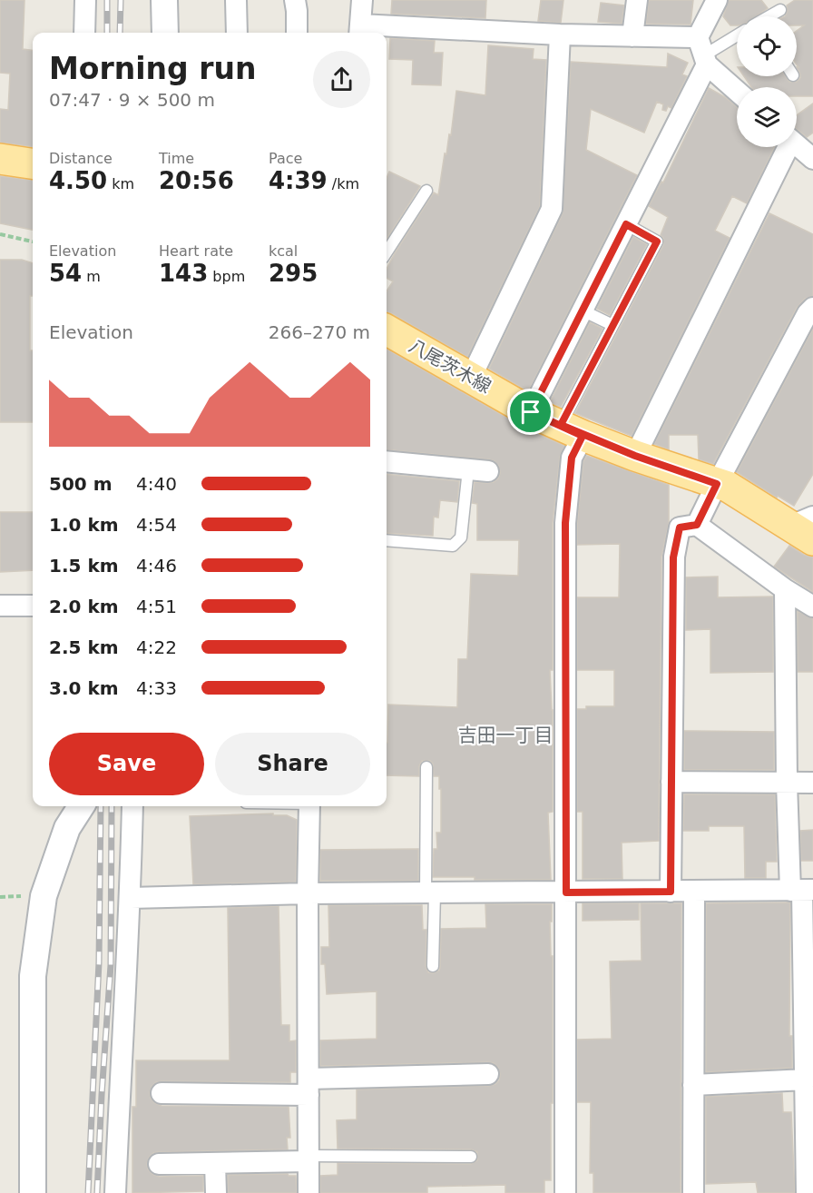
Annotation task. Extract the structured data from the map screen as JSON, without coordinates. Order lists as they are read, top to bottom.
{
  "streets": {
    "main road": ["八尾茨木線"]
  },
  "districts": ["吉田一丁目"],
  "page": {
    "heading": ["Morning run", "07:47 · 9 × 500 m"],
    "stats": [
      ["Distance", "4.50 km"],
      ["Time", "20:56"],
      ["Pace", "4:39 /km"],
      ["Elevation", "54 m"],
      ["Heart rate", "143 bpm"],
      ["kcal", "295"]
    ],
    "chart": ["Elevation", "266–270 m"],
    "list": [
      {
        "name": "500 m",
        "note": "4:40"
      },
      {
        "name": "1.0 km",
        "note": "4:54"
      },
      {
        "name": "1.5 km",
        "note": "4:46"
      },
      {
        "name": "2.0 km",
        "note": "4:51"
      },
      {
        "name": "2.5 km",
        "note": "4:22"
      },
      {
        "name": "3.0 km",
        "note": "4:33"
      }
    ],
    "buttons": ["Save", "Share"]
  }
}
